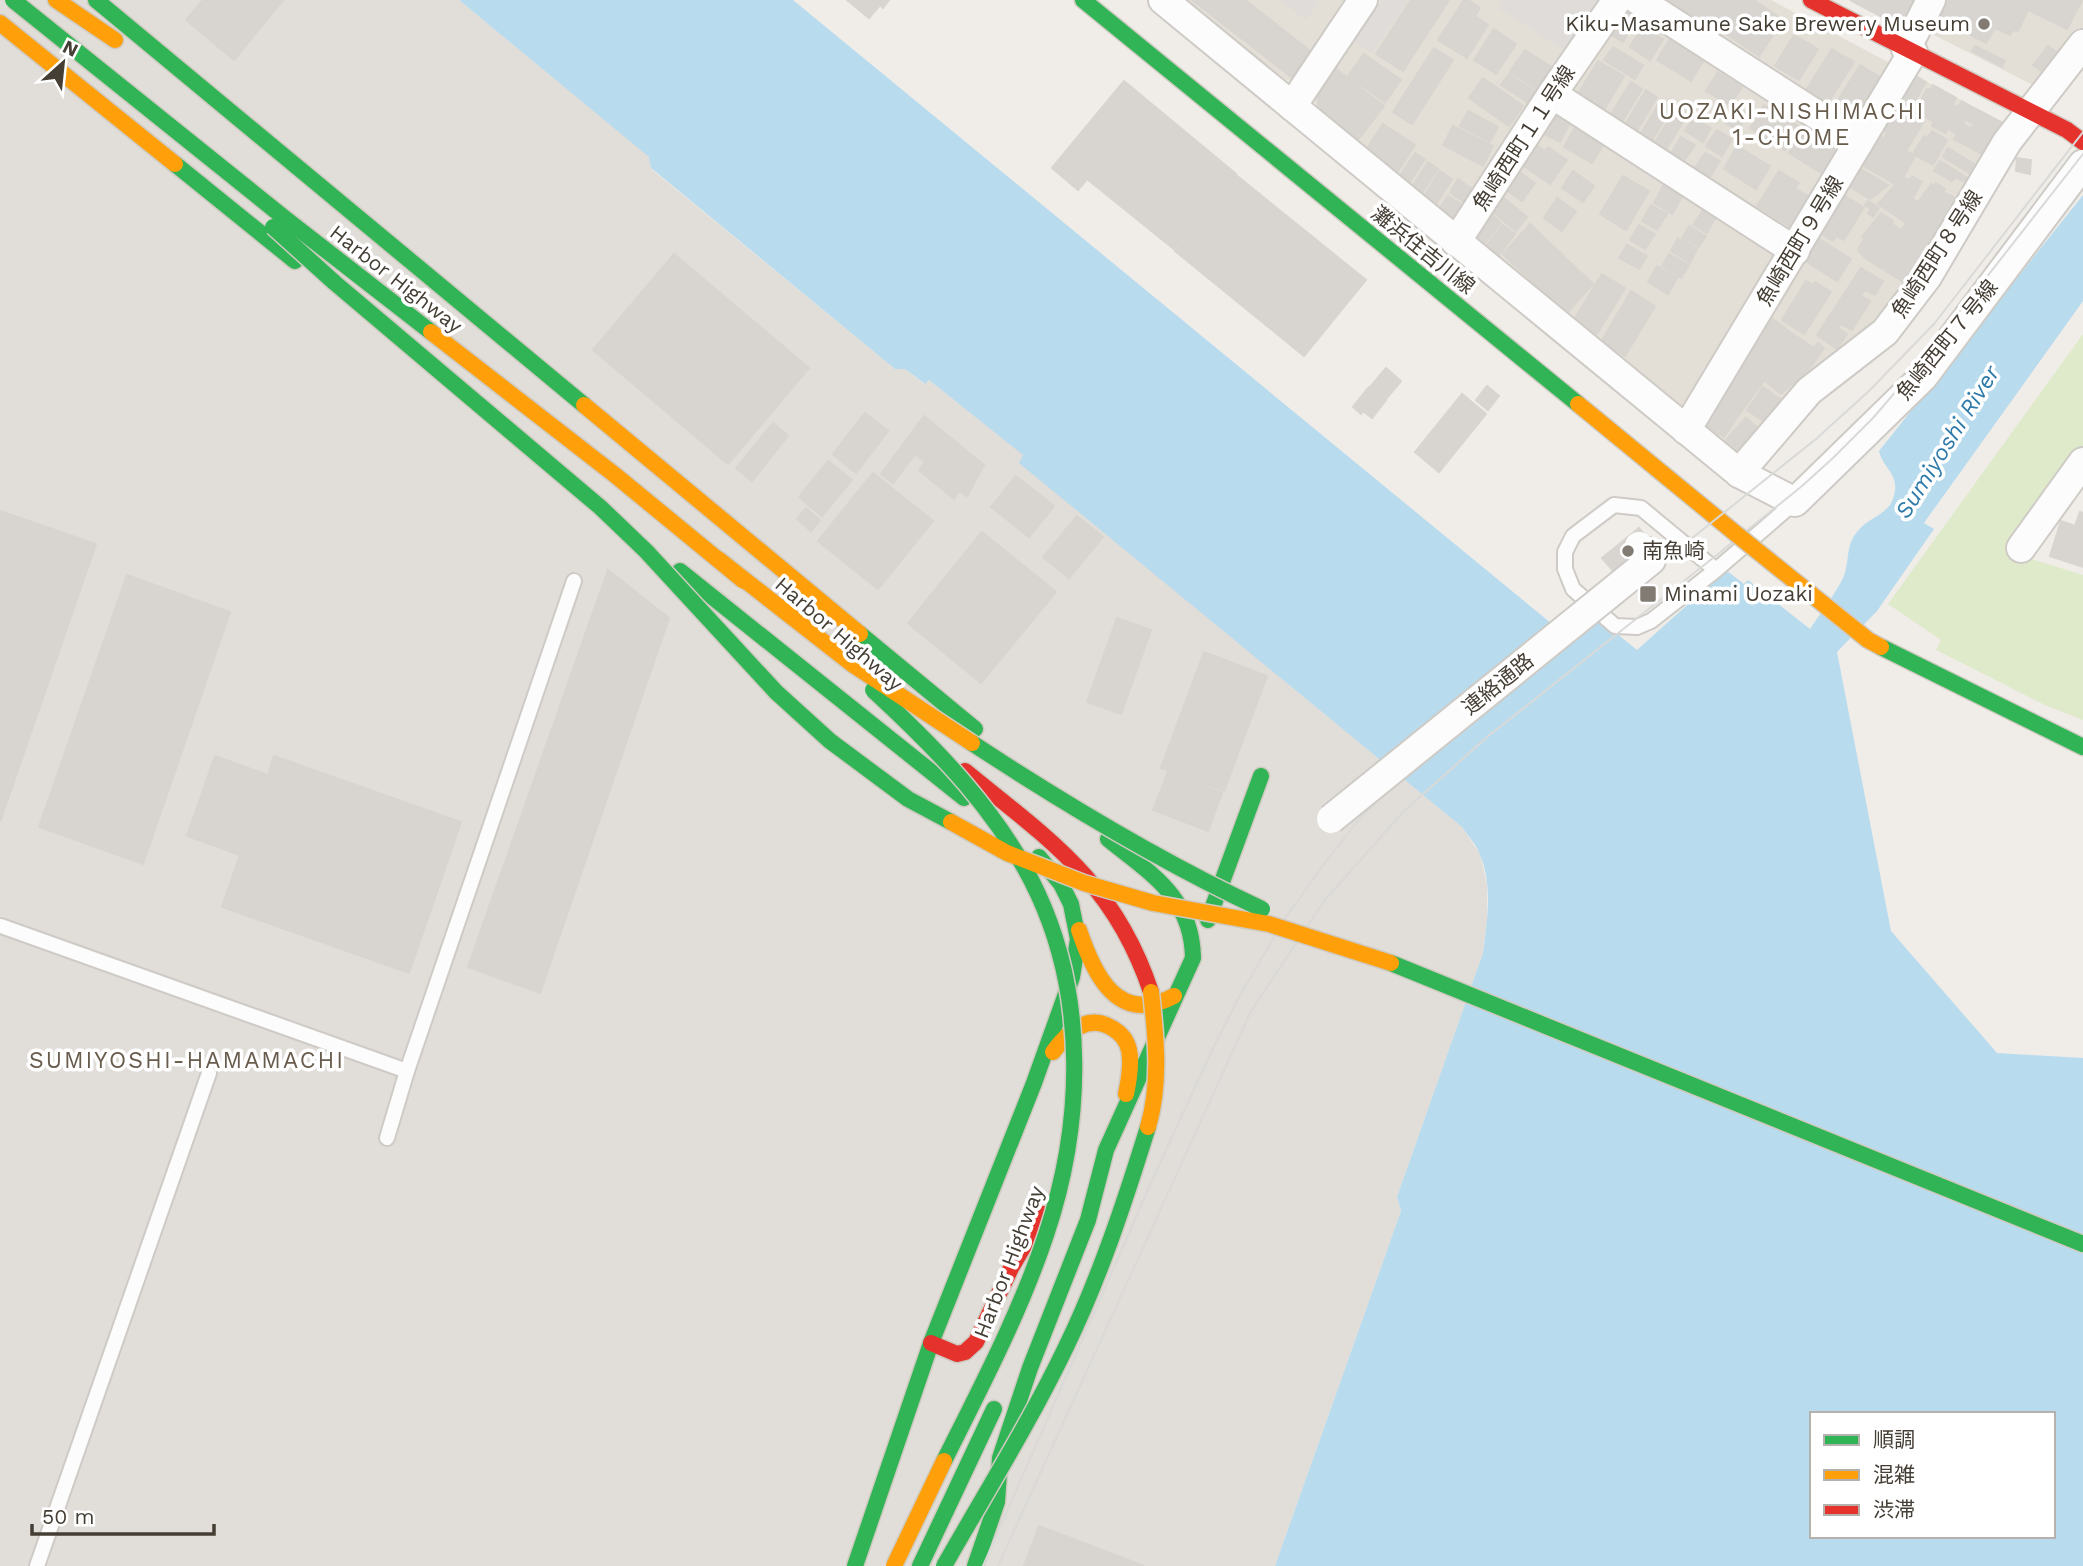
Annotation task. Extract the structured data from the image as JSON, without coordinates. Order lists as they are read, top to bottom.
{
  "streets": {
    "main road": ["灘浜住吉川線", "Harbor Highway"],
    "street": [
      "魚崎西町１１号線",
      "魚崎西町９号線",
      "魚崎西町８号線",
      "魚崎西町７号線",
      "連絡通路"
    ]
  },
  "districts": ["UOZAKI-NISHIMACHI 1-CHOME", "SUMIYOSHI-HAMAMACHI"],
  "water": ["Sumiyoshi River"],
  "places": {
    "other": ["Kiku-Masamune Sake Brewery Museum", "南魚崎"],
    "transit": ["Minami Uozaki"]
  },
  "legend": ["順調", "混雑", "渋滞"],
  "scale_bar": "50 m",
  "north": "top right"
}
